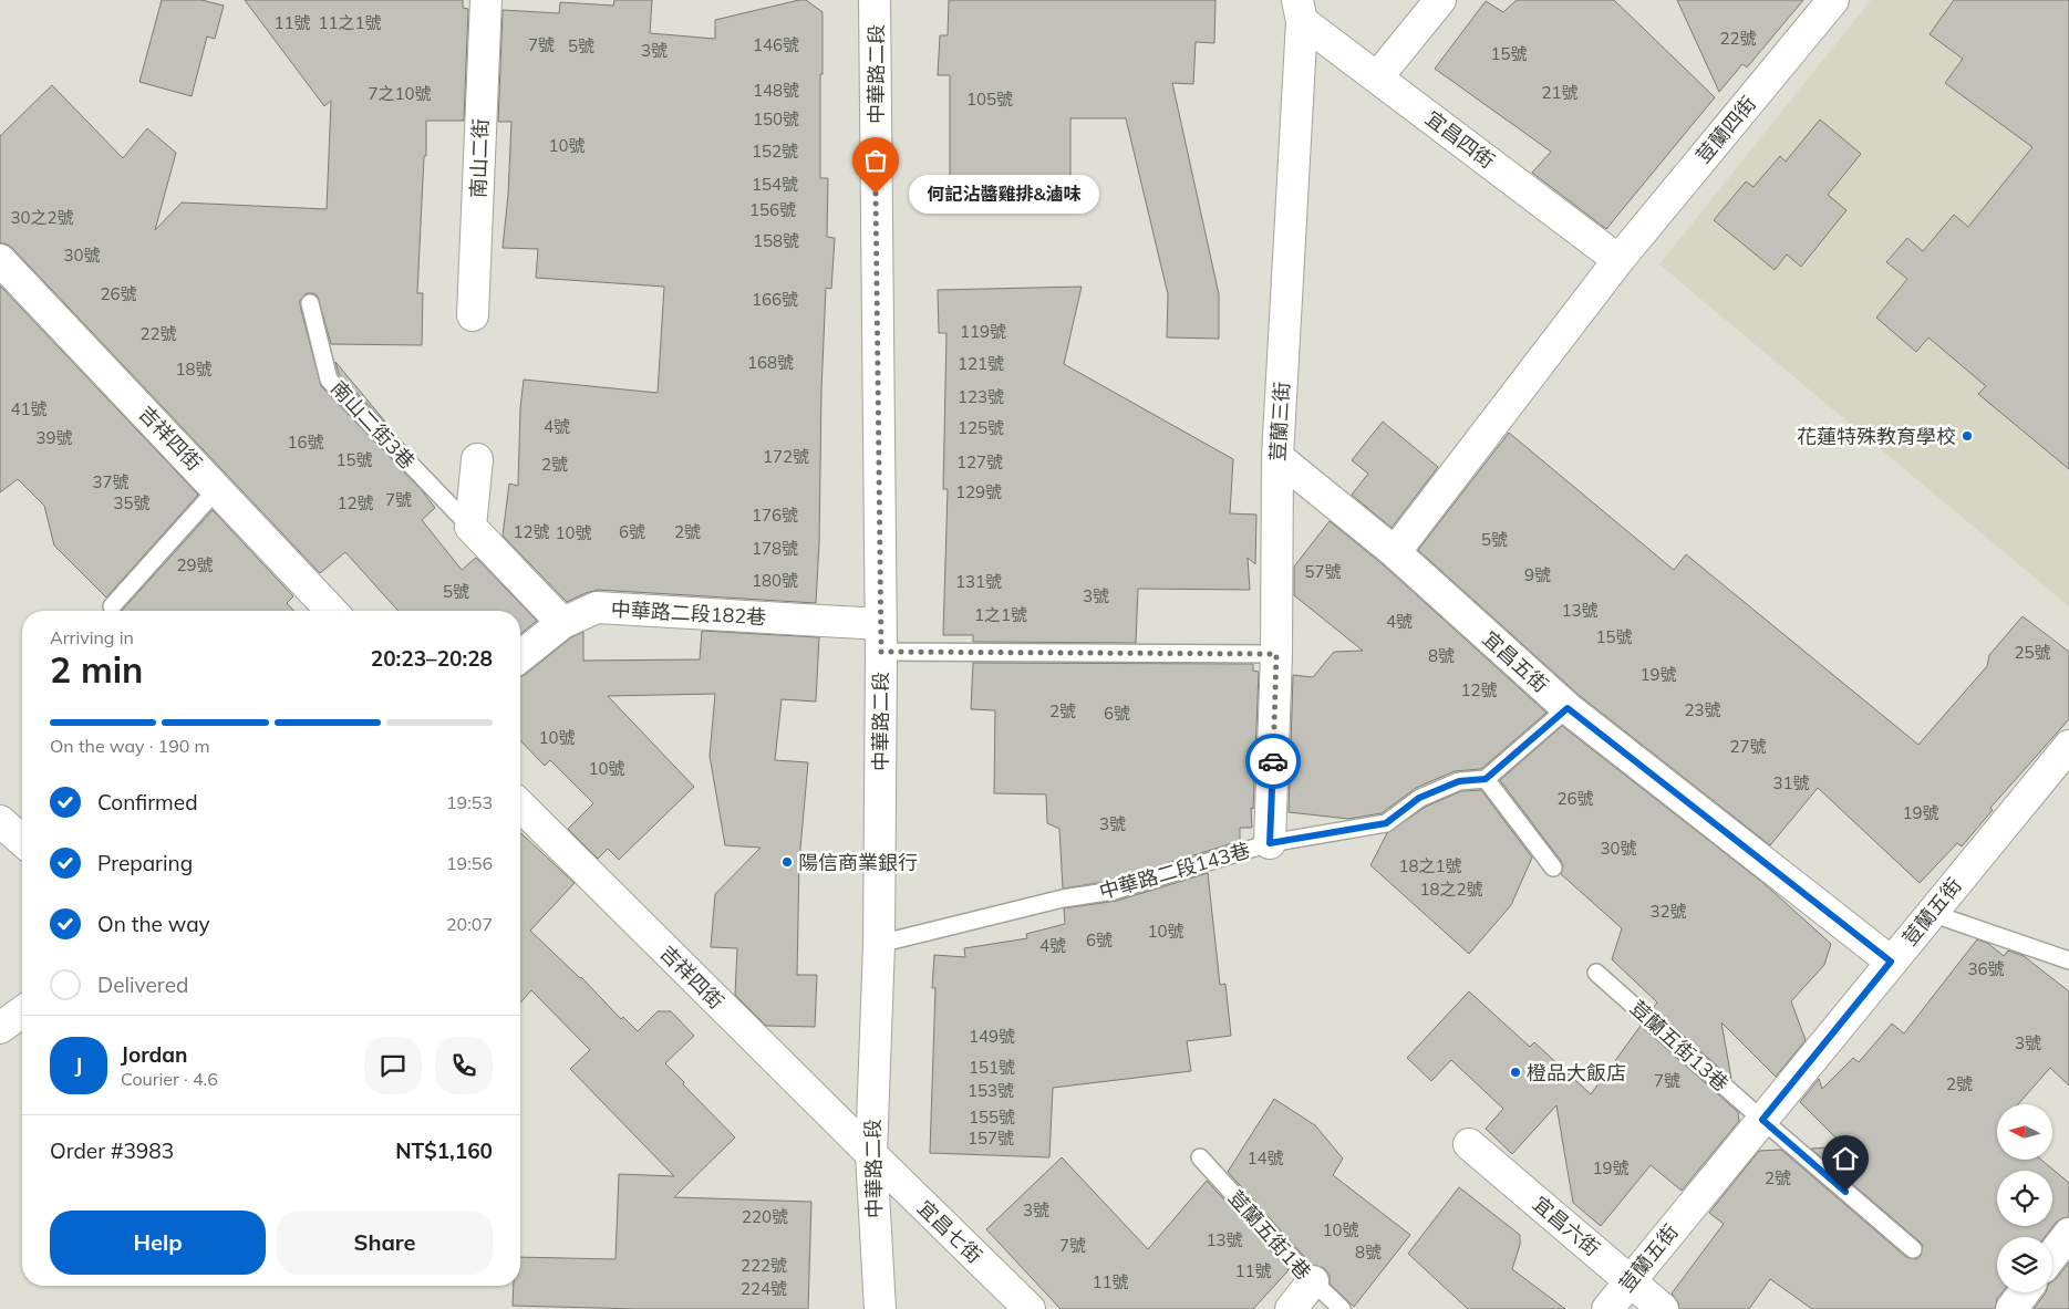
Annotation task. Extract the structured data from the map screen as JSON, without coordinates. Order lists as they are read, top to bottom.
{
  "streets": {
    "street": [
      "中華路二段",
      "荳蘭四街",
      "宜昌四街",
      "南山二街",
      "荳蘭三街",
      "吉祥四街",
      "中華路二段182巷",
      "宜昌五街",
      "荳蘭五街",
      "宜昌六街",
      "宜昌七街"
    ],
    "lane": [
      "南山二街3巷",
      "中華路二段143巷",
      "荳蘭五街13巷",
      "荳蘭五街1巷"
    ]
  },
  "crossings": [
    ["中華路二段", "吉祥四街"],
    ["中華路二段", "中華路二段182巷"],
    ["中華路二段", "中華路二段143巷"],
    ["中華路二段", "宜昌七街"],
    ["荳蘭四街", "宜昌四街"],
    ["荳蘭四街", "宜昌五街"],
    ["宜昌四街", "荳蘭三街"],
    ["荳蘭三街", "宜昌五街"],
    ["荳蘭三街", "中華路二段143巷"],
    ["吉祥四街", "宜昌七街"],
    ["宜昌五街", "荳蘭五街"],
    ["荳蘭五街", "荳蘭五街13巷"],
    ["荳蘭五街", "宜昌六街"]
  ],
  "places": [
    "何記沾醬雞排&滷味",
    "花蓮特殊教育學校",
    "陽信商業銀行",
    "橙品大飯店"
  ],
  "house_numbers": [
    "11號",
    "11之1號",
    "22號",
    "7號",
    "146號",
    "5號",
    "3號",
    "15號",
    "148號",
    "21號",
    "7之10號",
    "105號",
    "150號",
    "10號",
    "152號",
    "154號",
    "156號",
    "30之2號",
    "158號",
    "30號",
    "26號",
    "166號",
    "119號",
    "22號",
    "168號",
    "121號",
    "18號",
    "123號",
    "41號",
    "4號",
    "125號",
    "39號",
    "16號",
    "172號",
    "15號",
    "127號",
    "2號",
    "37號",
    "129號",
    "7號",
    "35號",
    "12號",
    "176號",
    "12號",
    "6號",
    "2號",
    "10號",
    "5號",
    "178號",
    "29號",
    "57號",
    "9號",
    "180號",
    "131號",
    "5號",
    "3號",
    "13號",
    "1之1號",
    "4號",
    "15號",
    "25號",
    "8號",
    "19號",
    "12號",
    "23號",
    "2號",
    "6號",
    "10號",
    "27號",
    "10號",
    "31號",
    "26號",
    "19號",
    "3號",
    "30號",
    "18之1號",
    "18之2號",
    "32號",
    "10號",
    "6號",
    "4號",
    "36號",
    "149號",
    "3號",
    "151號",
    "7號",
    "2號",
    "153號",
    "155號",
    "157號",
    "14號",
    "19號",
    "2號",
    "3號",
    "220號",
    "10號",
    "13號",
    "7號",
    "8號",
    "222號",
    "11號",
    "11號",
    "224號"
  ],
  "north": "left",
  "page": {
    "bubble": "何記沾醬雞排&滷味",
    "heading": ["2 min", "Arriving in", "20:23–20:28"],
    "panel": [
      "Jordan",
      "Courier · 4.6",
      "Order #3983",
      "NT$1,160"
    ],
    "bar": "On the way · 190 m",
    "list": [
      ["Confirmed", "19:53"],
      ["Preparing", "19:56"],
      ["On the way", "20:07"],
      "Delivered"
    ],
    "round": "J",
    "buttons": ["Help", "Share"]
  }
}
